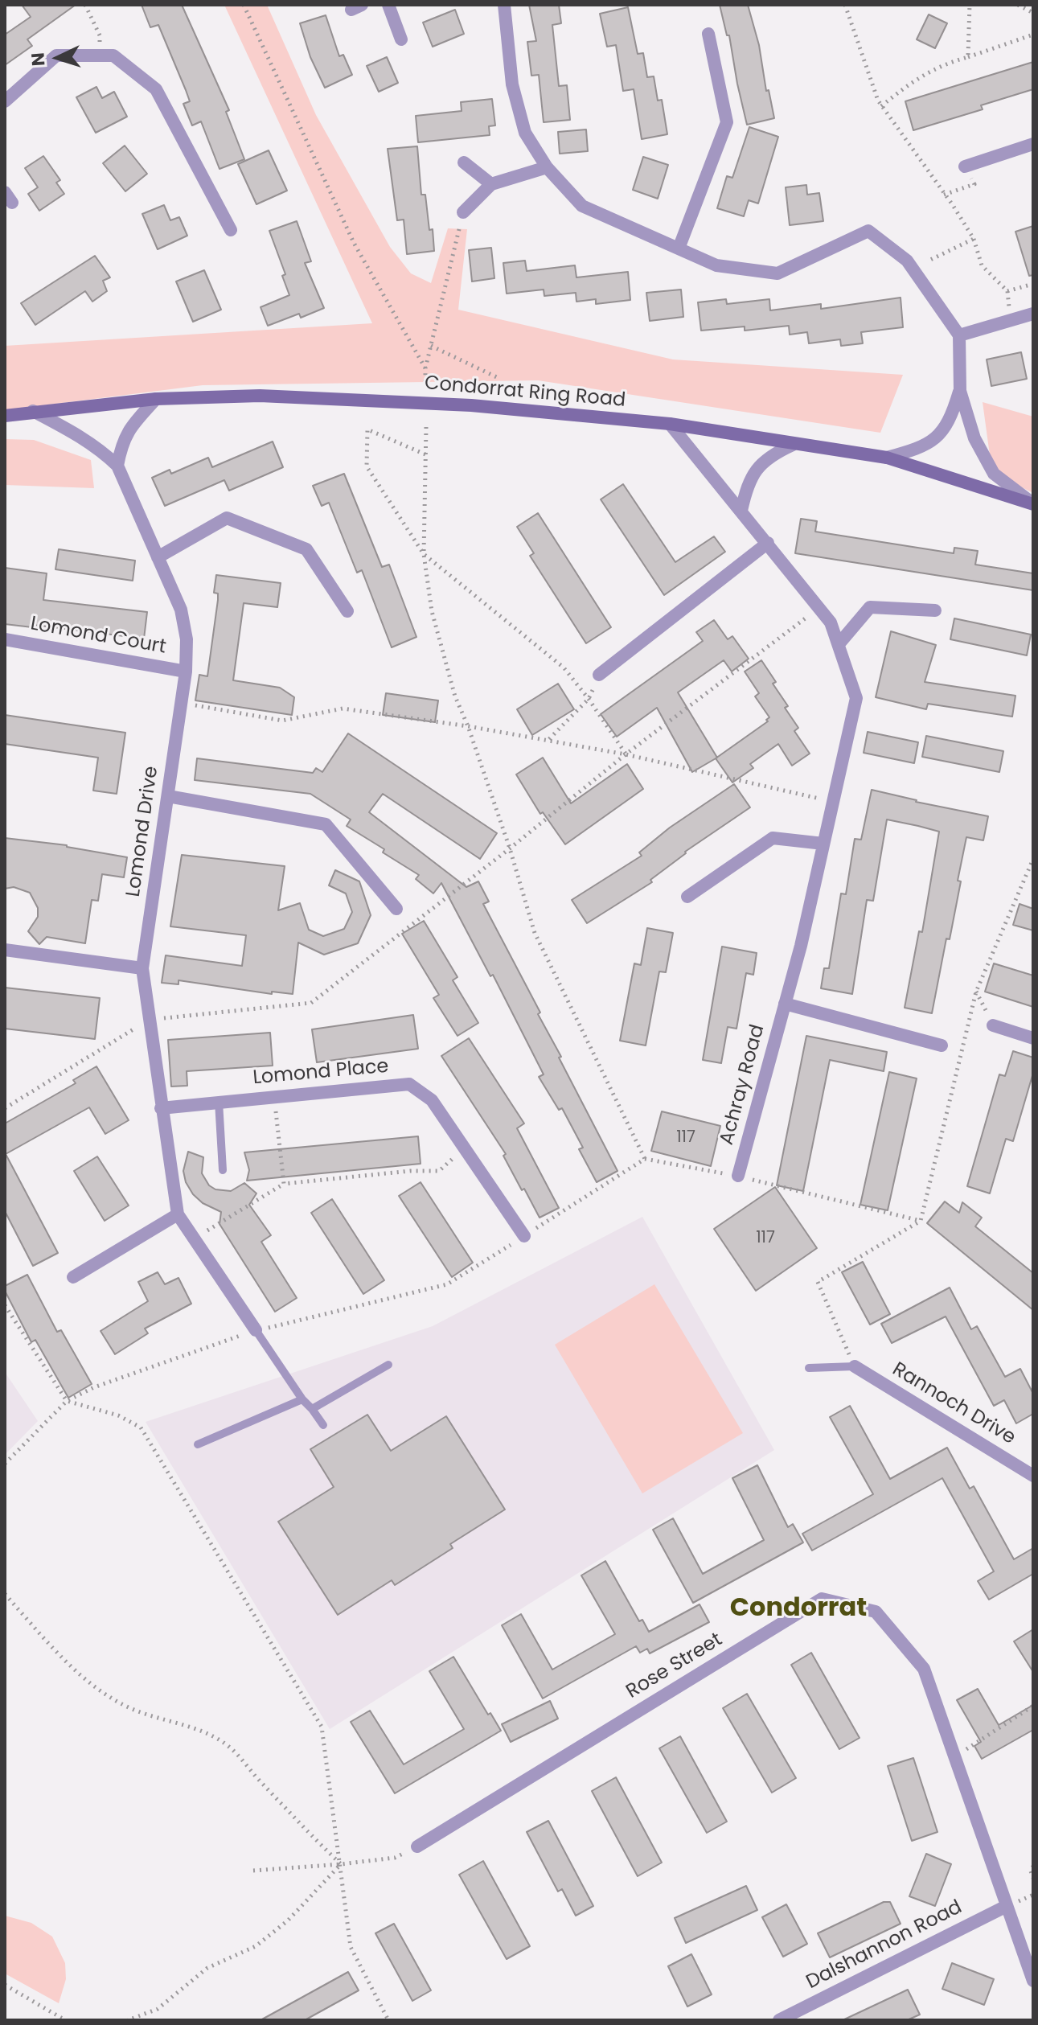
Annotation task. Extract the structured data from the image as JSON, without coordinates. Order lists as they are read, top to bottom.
{
  "streets": {
    "street": [
      "Condorrat Ring Road",
      "Lomond Court",
      "Lomond Drive",
      "Lomond Place",
      "Achray Road",
      "Rannoch Drive",
      "Rose Street",
      "Dalshannon Road"
    ]
  },
  "crossings": [
    ["Condorrat Ring Road", "Achray Road"],
    ["Lomond Court", "Lomond Drive"],
    ["Lomond Drive", "Lomond Place"],
    ["Rose Street", "Dalshannon Road"]
  ],
  "districts": ["Condorrat"],
  "house_numbers": ["117", "117"],
  "north": "left"
}
